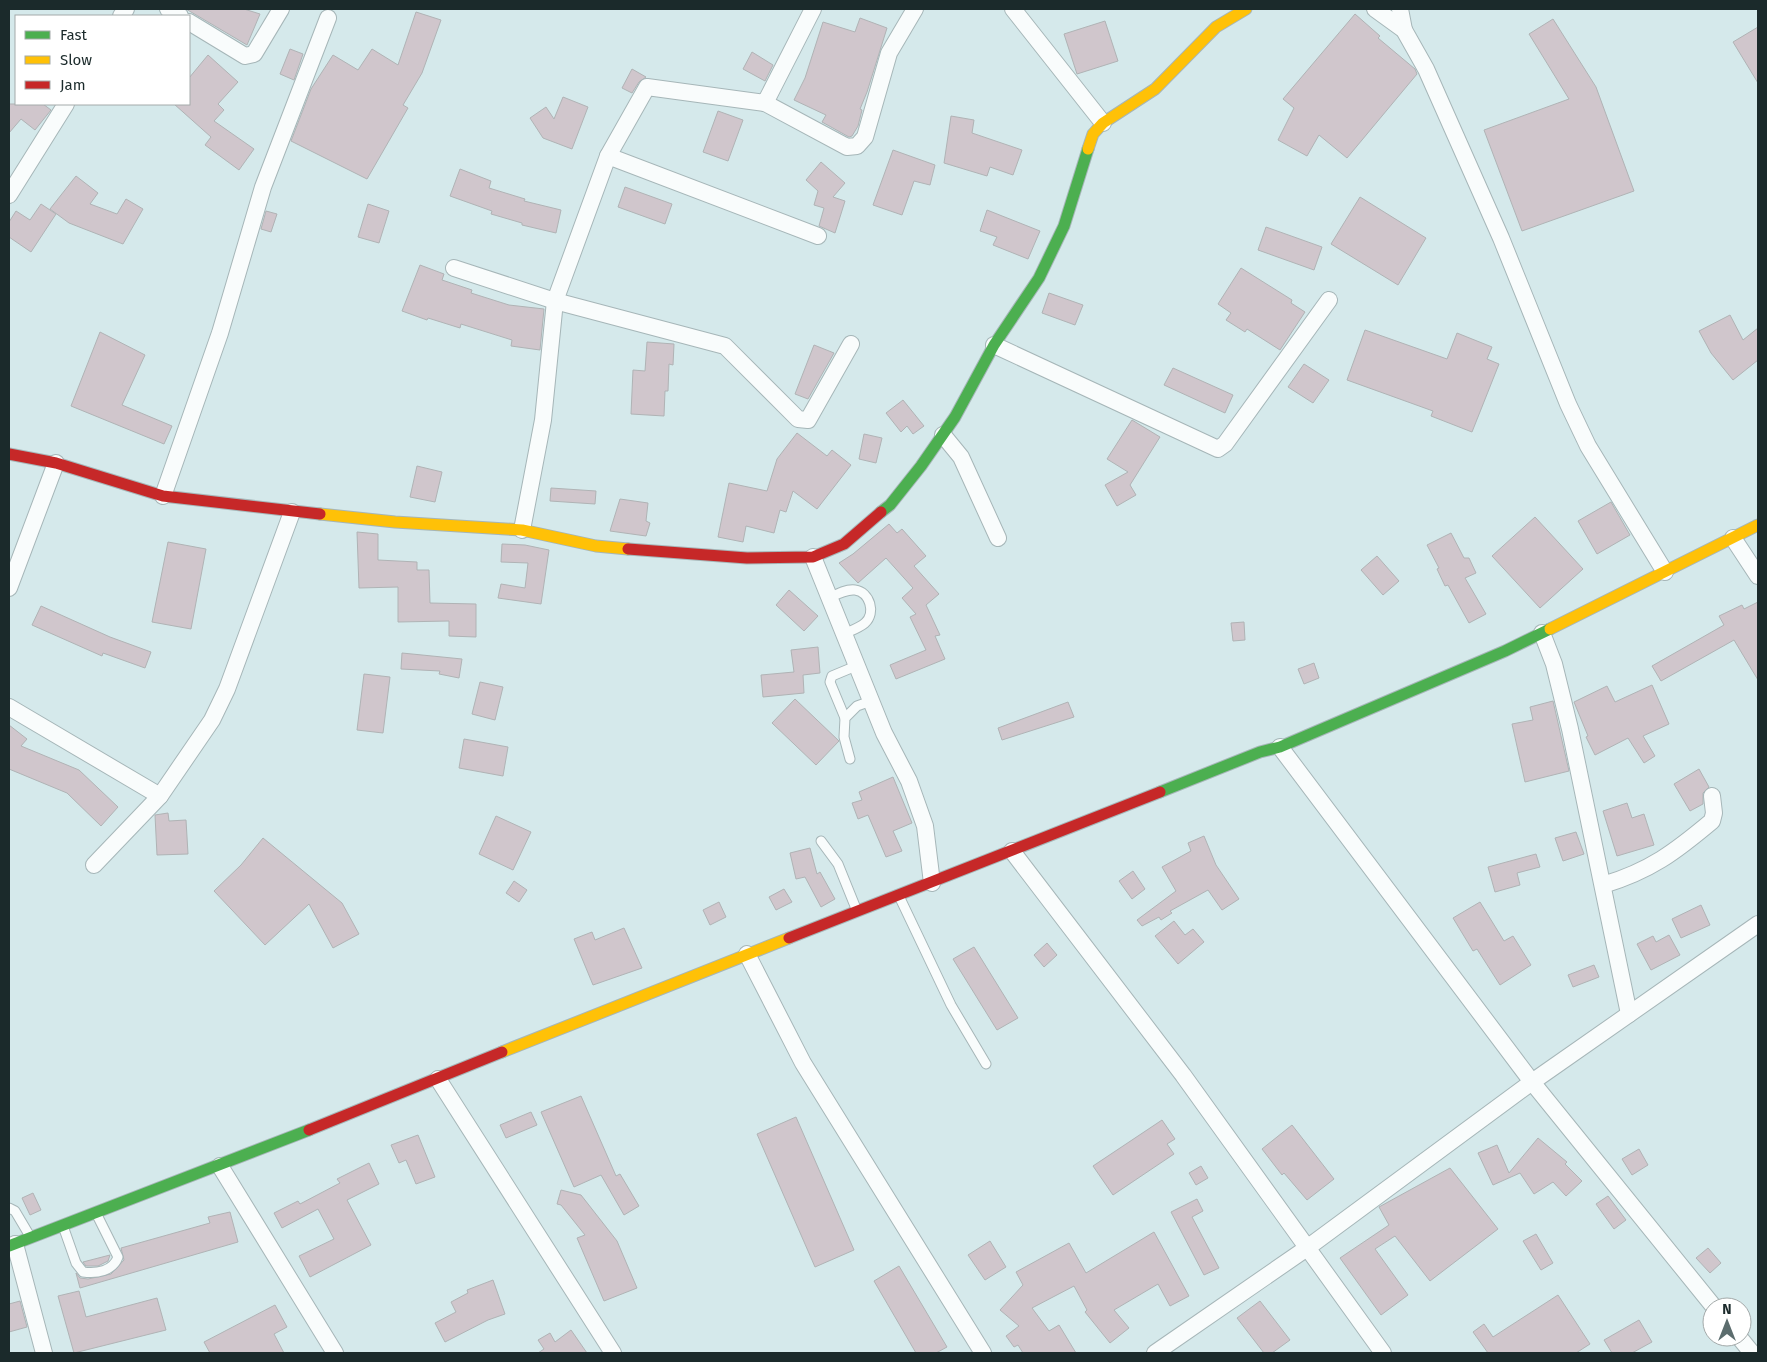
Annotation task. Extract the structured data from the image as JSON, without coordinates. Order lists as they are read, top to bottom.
{
  "legend": ["Fast", "Slow", "Jam"],
  "north": "top"
}
